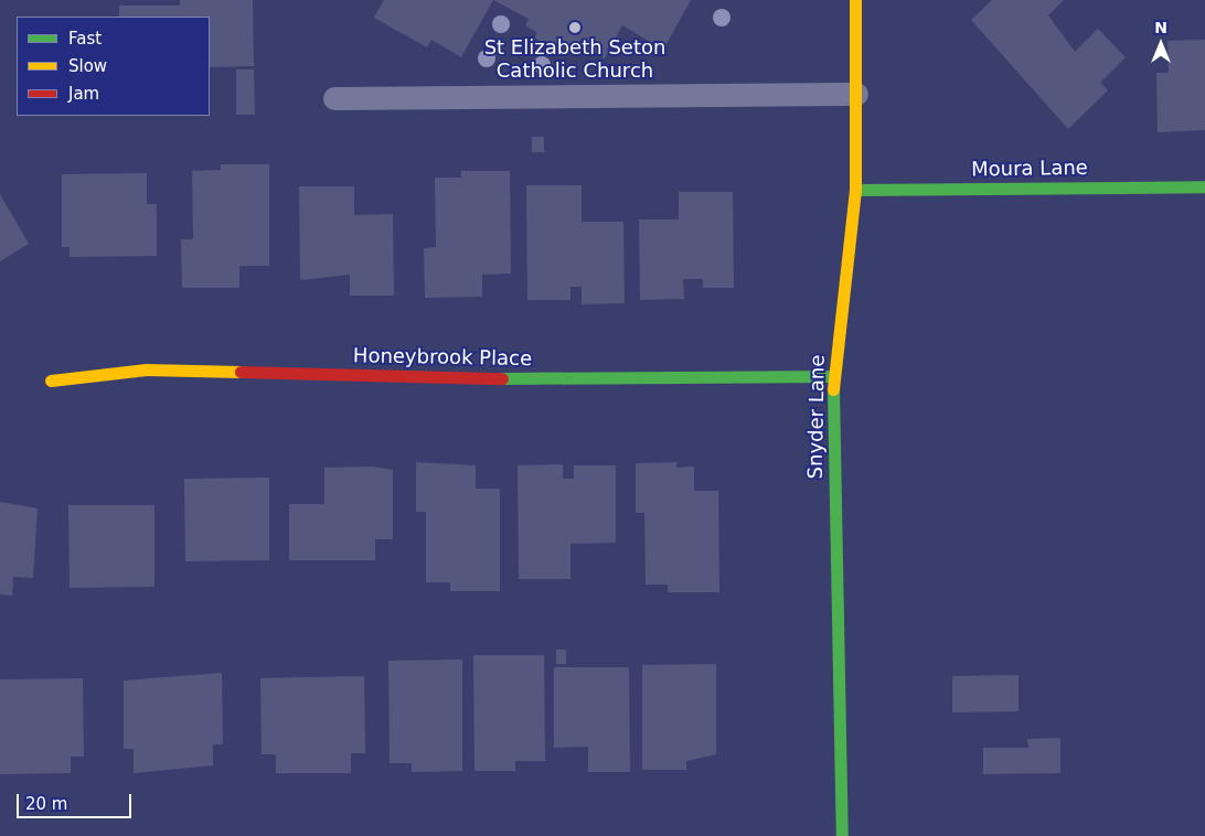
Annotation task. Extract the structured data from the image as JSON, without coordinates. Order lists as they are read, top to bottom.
{
  "streets": {
    "street": ["Moura Lane", "Honeybrook Place", "Snyder Lane"]
  },
  "crossings": [
    ["Moura Lane", "Snyder Lane"],
    ["Honeybrook Place", "Snyder Lane"]
  ],
  "places": ["St Elizabeth Seton Catholic Church"],
  "legend": ["Fast", "Slow", "Jam"],
  "scale_bar": "20 m",
  "north": "top"
}
